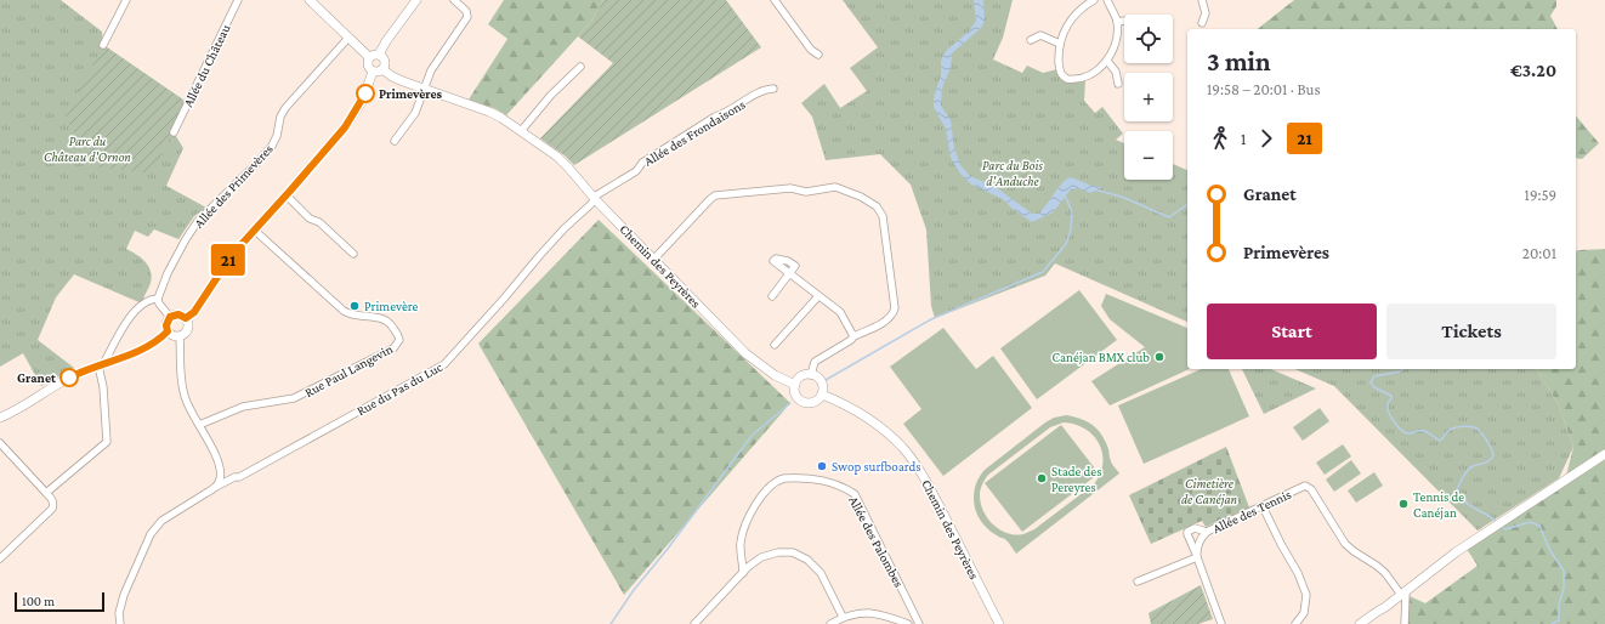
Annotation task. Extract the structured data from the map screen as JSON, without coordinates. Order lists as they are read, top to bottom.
{
  "streets": {
    "street": [
      "Allée du Château",
      "Allée des Frondaisons",
      "Allée des Primevères",
      "Chemin des Peyrères",
      "Rue Paul Langevin",
      "Rue du Pas du Luc",
      "Allée des Tennis",
      "Allée des Palombes"
    ]
  },
  "crossings": [
    ["Allée des Frondaisons", "Chemin des Peyrères"],
    ["Allée des Frondaisons", "Rue du Pas du Luc"],
    ["Chemin des Peyrères", "Rue du Pas du Luc"]
  ],
  "parks": ["Parc du Château d'Ornon", "Parc du Bois d'Anduche", "Cimetière de Canéjan"],
  "places": [
    "Primevères",
    "Primevère",
    "Canéjan BMX club",
    "Granet",
    "Swop surfboards",
    "Stade des Pereyres",
    "Tennis de Canéjan"
  ],
  "lines": ["bus line 21"],
  "scale_bar": "100 m",
  "page": {
    "on_map": "21",
    "map_buttons": ["+", "−"],
    "heading": ["3 min", "19:58 – 20:01 · Bus", "€3.20"],
    "legs": ["1", "21"],
    "list": [
      {
        "name": "Granet",
        "value": "19:59"
      },
      {
        "name": "Primevères",
        "value": "20:01"
      }
    ],
    "buttons": ["Start", "Tickets"],
    "scale": "100 m"
  }
}
